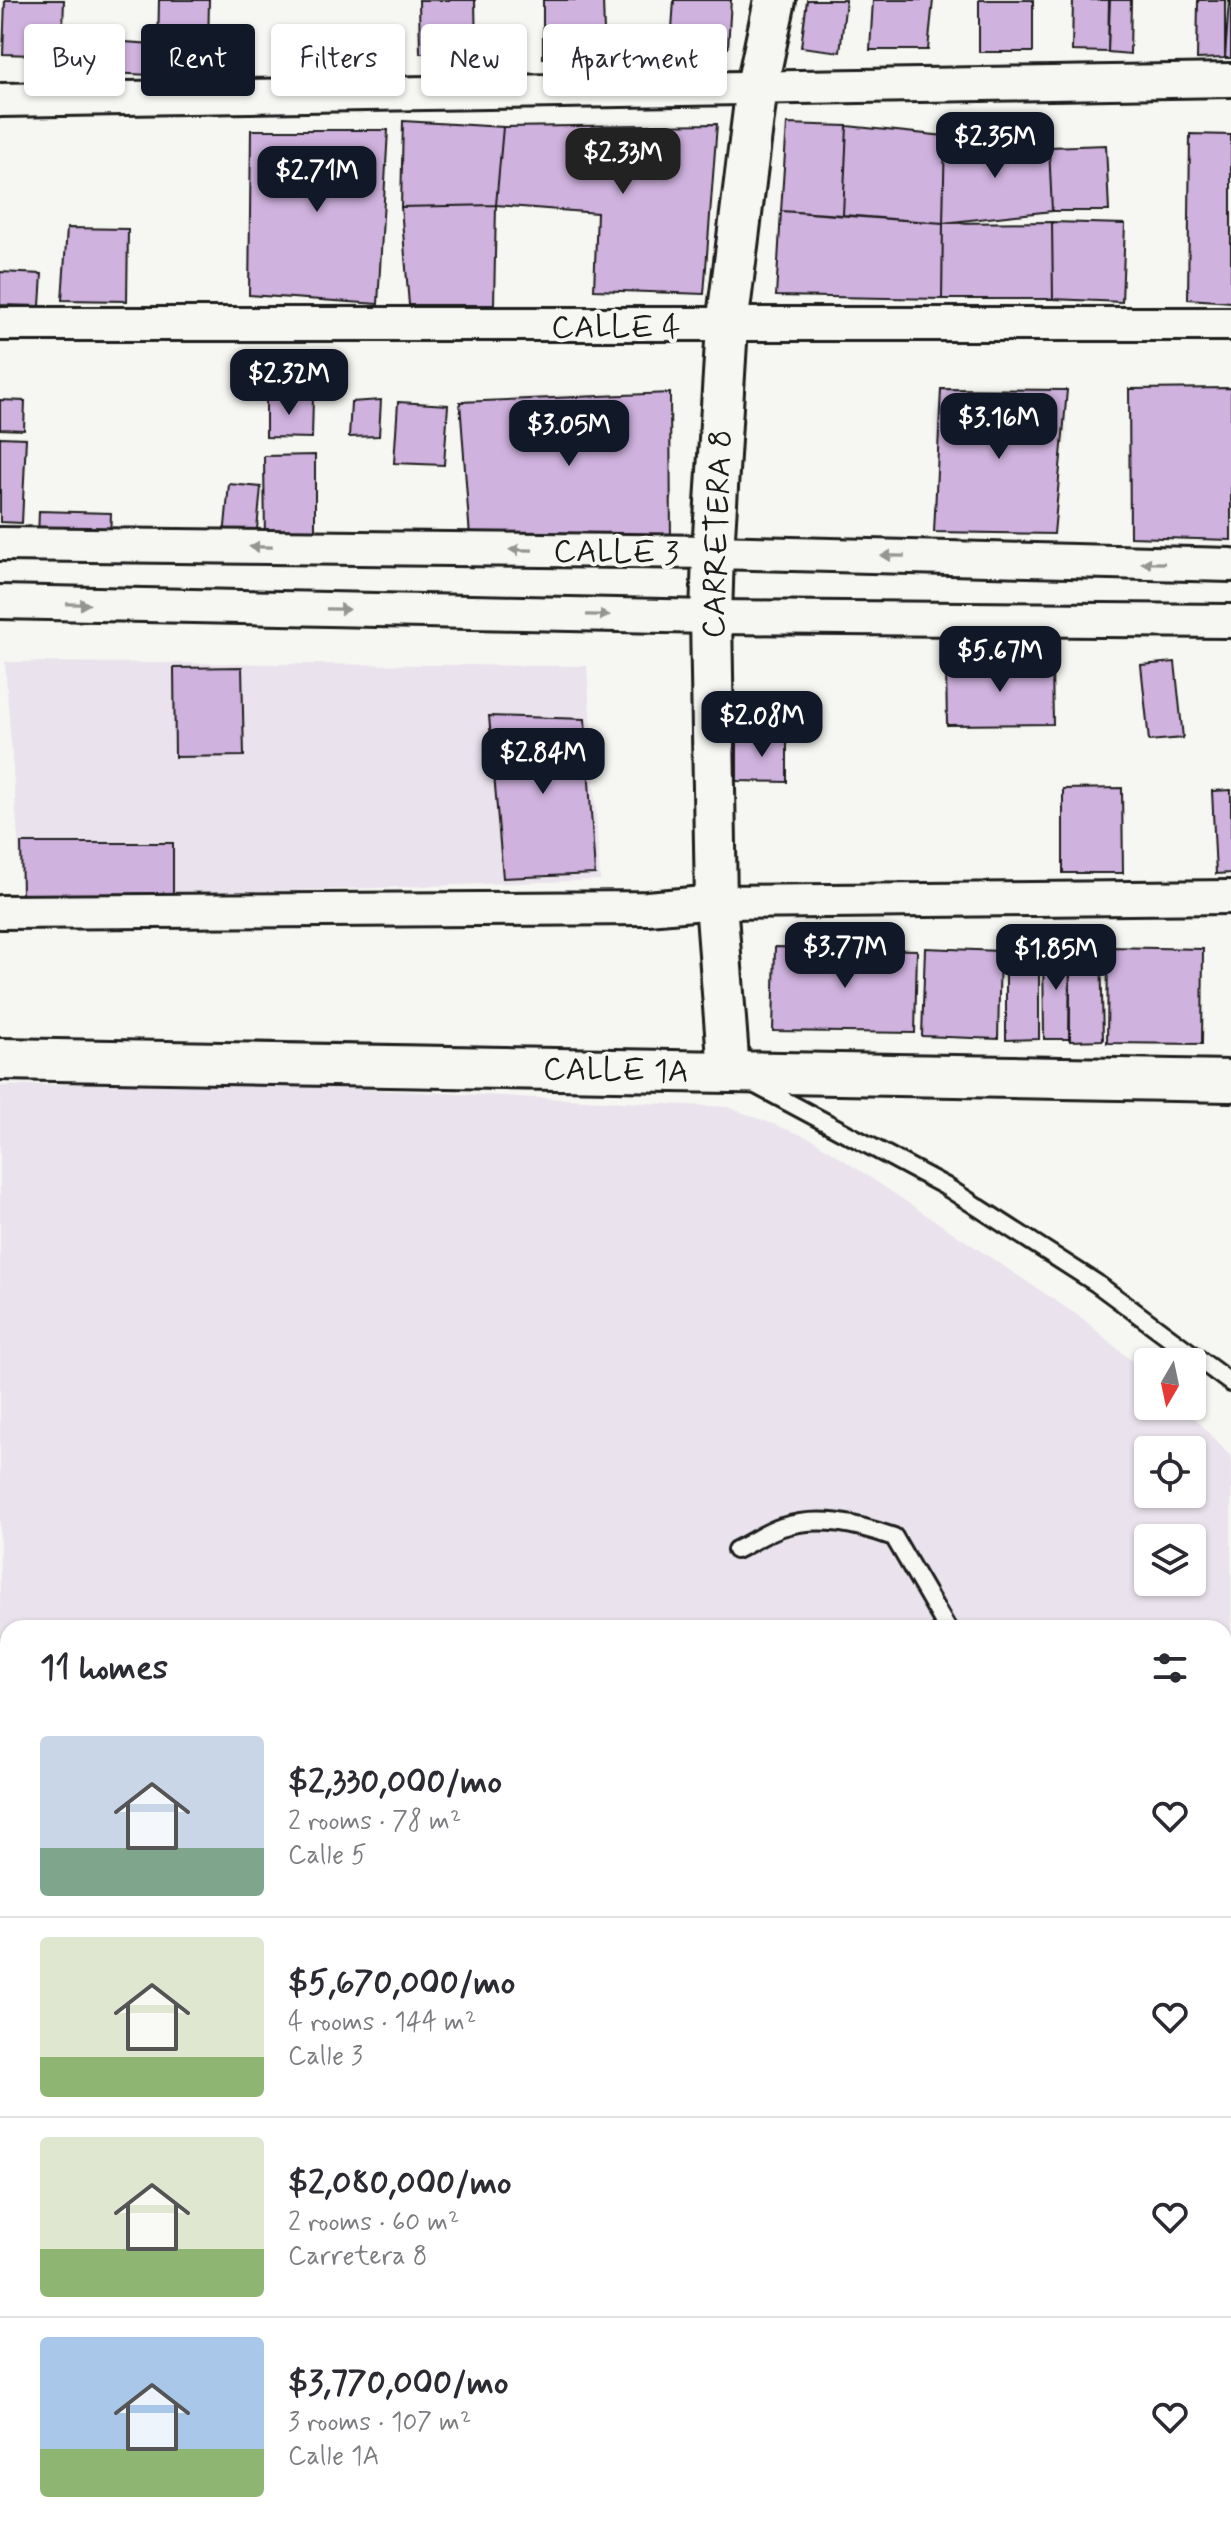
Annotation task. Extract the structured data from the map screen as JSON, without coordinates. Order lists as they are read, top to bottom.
{
  "streets": {
    "street": [
      "CALLE 4",
      "CARRETERA 8",
      "CALLE 3",
      "CALLE 1A"
    ]
  },
  "crossings": [
    ["CALLE 4", "CARRETERA 8"],
    ["CARRETERA 8", "CALLE 3"],
    ["CARRETERA 8", "CALLE 1A"]
  ],
  "north": "bottom",
  "page": {
    "chip": [
      "Buy",
      "Rent",
      "Filters",
      "New",
      "Apartment"
    ],
    "price": [
      "$2.35M",
      "$2.33M",
      "$2.71M",
      "$2.32M",
      "$3.16M",
      "$3.05M",
      "$5.67M",
      "$2.08M",
      "$2.84M",
      "$3.77M",
      "$1.85M"
    ],
    "heading": "11 homes",
    "list": [
      {
        "name": "$2,330,000/mo",
        "note": "2 rooms · 78 m² · Calle 5"
      },
      {
        "name": "$5,670,000/mo",
        "note": "4 rooms · 144 m² · Calle 3"
      },
      {
        "name": "$2,080,000/mo",
        "note": "2 rooms · 60 m² · Carretera 8"
      },
      {
        "name": "$3,770,000/mo",
        "note": "3 rooms · 107 m² · Calle 1A"
      }
    ]
  }
}
